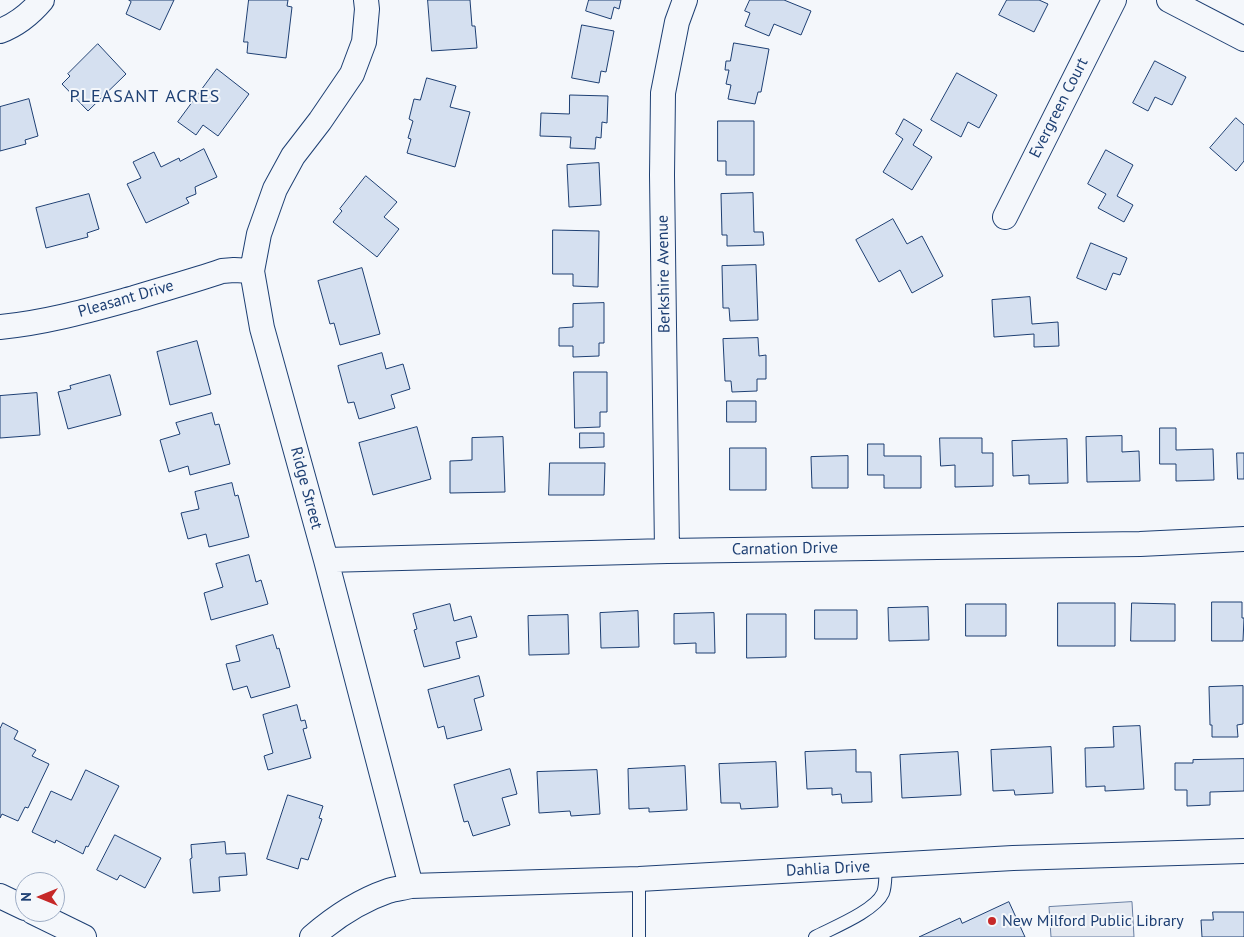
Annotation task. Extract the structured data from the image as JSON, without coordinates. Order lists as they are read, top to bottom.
{
  "streets": {
    "street": [
      "Evergreen Court",
      "Berkshire Avenue",
      "Pleasant Drive",
      "Ridge Street",
      "Carnation Drive",
      "Dahlia Drive"
    ]
  },
  "crossings": [
    ["Berkshire Avenue", "Carnation Drive"],
    ["Pleasant Drive", "Ridge Street"],
    ["Ridge Street", "Carnation Drive"],
    ["Ridge Street", "Dahlia Drive"]
  ],
  "districts": ["PLEASANT ACRES"],
  "places": ["New Milford Public Library"],
  "north": "left"
}
